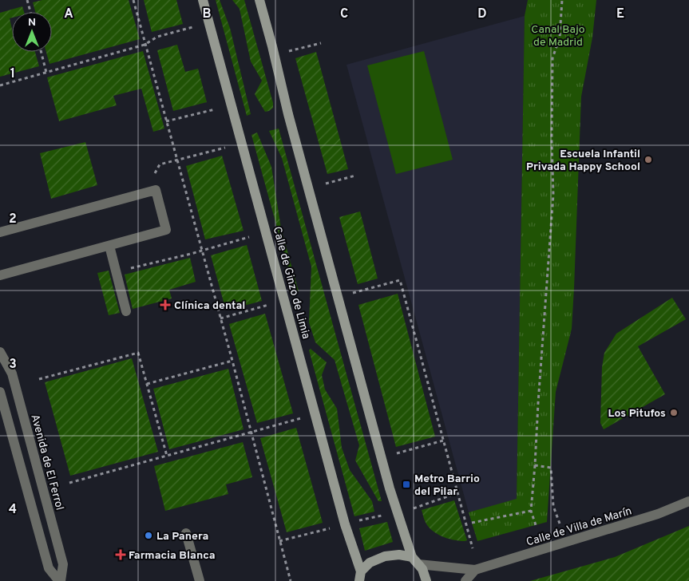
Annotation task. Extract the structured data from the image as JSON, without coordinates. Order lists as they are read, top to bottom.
{
  "streets": {
    "main road": ["Calle de Ginzo de Limia"],
    "street": ["Avenida de El Ferrol", "Calle de Villa de Marín"]
  },
  "parks": ["Canal Bajo de Madrid"],
  "places": {
    "other": ["Escuela Infantil Privada Happy School", "Los Pitufos", "La Panera"],
    "health": ["Clínica dental", "Farmacia Blanca"],
    "transit": ["Metro Barrio del Pilar"]
  },
  "north": "top",
  "grid": {
    "columns": [
      "A",
      "B",
      "C",
      "D",
      "E"
    ],
    "rows": [
      "1",
      "2",
      "3",
      "4"
    ]
  }
}
